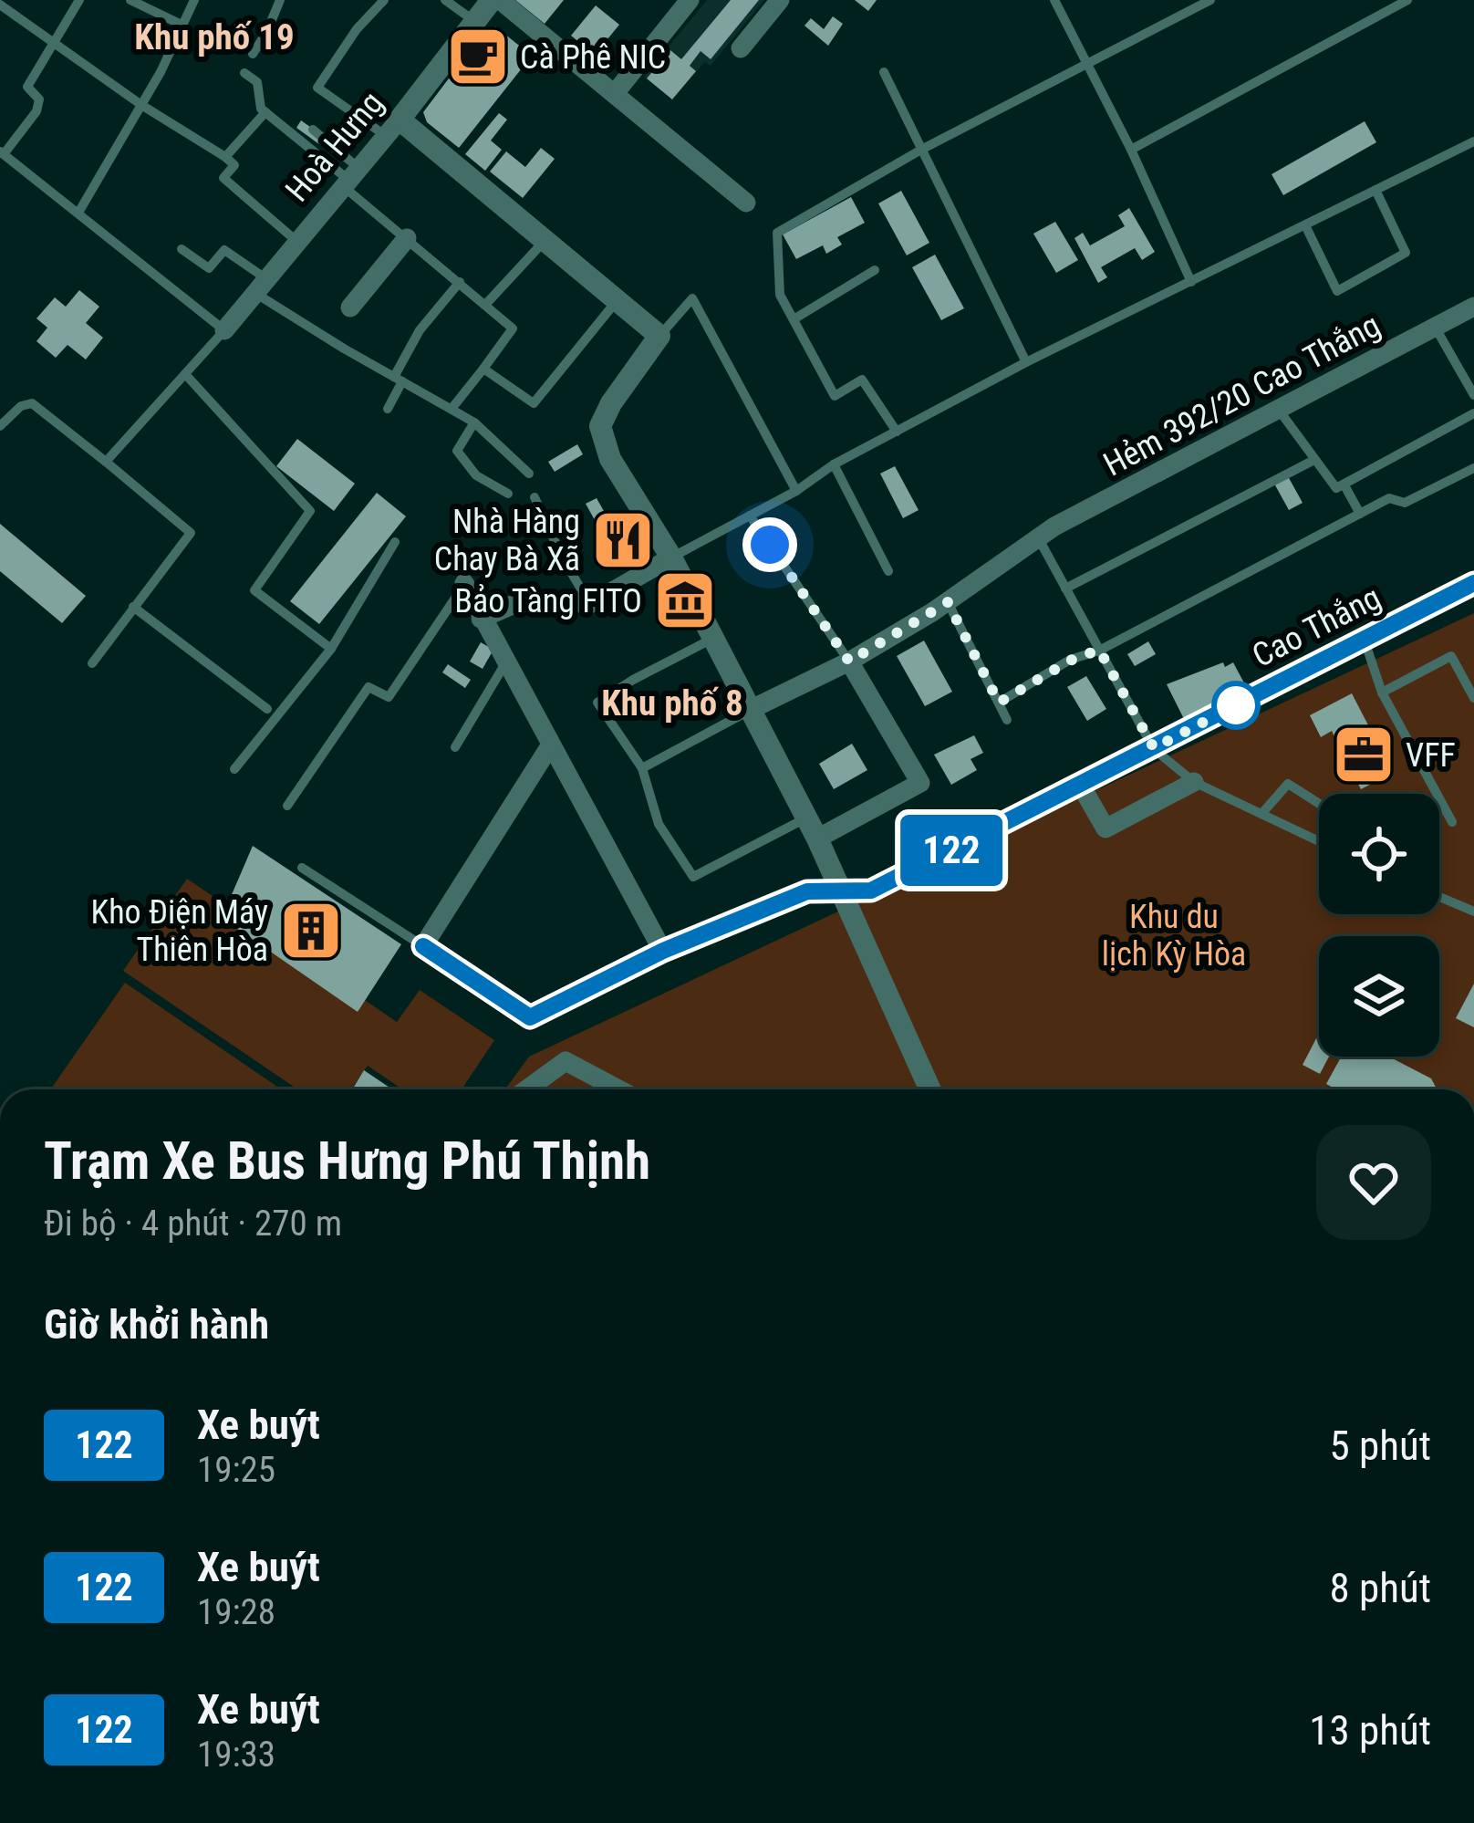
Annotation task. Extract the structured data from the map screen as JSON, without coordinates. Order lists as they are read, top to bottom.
{
  "streets": {
    "street": ["Hoà Hưng", "Hẻm 392/20 Cao Thắng", "Cao Thắng"]
  },
  "districts": ["Khu phố 19", "Khu phố 8"],
  "parks": ["Khu du lịch Kỳ Hòa"],
  "places": {
    "cafe": ["Cà Phê NIC"],
    "restaurant": ["Nhà Hàng Chay Bà Xã"],
    "museum": ["Bảo Tàng FITO"],
    "office": ["VFF"],
    "building": ["Kho Điện Máy Thiên Hòa"]
  },
  "lines": ["bus line 122"],
  "page": {
    "on_map": "122",
    "heading": [
      ["Trạm Xe Bus Hưng Phú Thịnh", "Đi bộ · 4 phút · 270 m"],
      "Giờ khởi hành"
    ],
    "list": [
      {
        "mark": "122",
        "name": "Xe buýt",
        "note": "19:25",
        "value": "5 phút"
      },
      {
        "mark": "122",
        "name": "Xe buýt",
        "note": "19:28",
        "value": "8 phút"
      },
      {
        "mark": "122",
        "name": "Xe buýt",
        "note": "19:33",
        "value": "13 phút"
      }
    ]
  }
}
